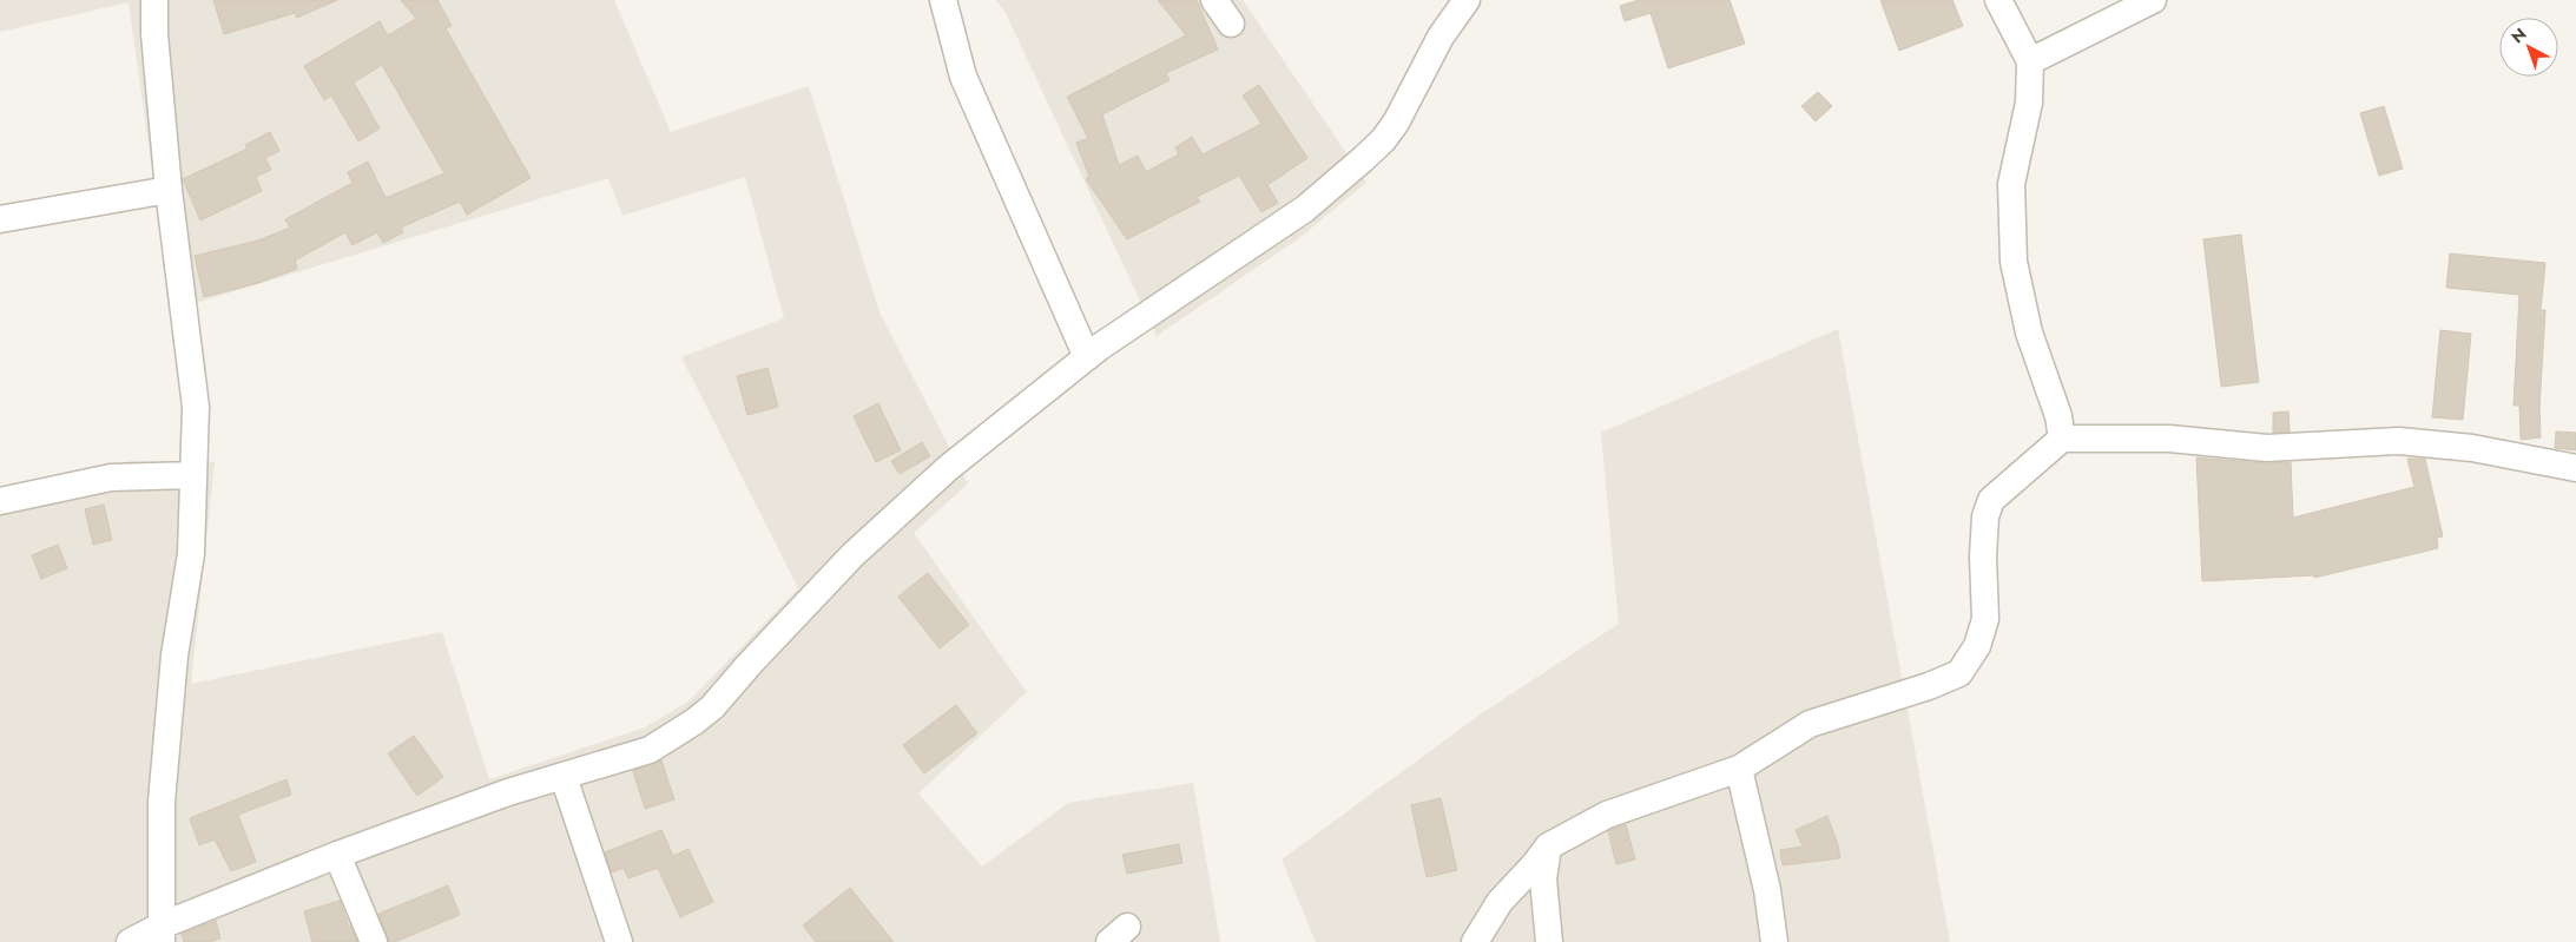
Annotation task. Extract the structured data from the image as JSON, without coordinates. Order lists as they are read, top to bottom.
{
  "north": "top left"
}
